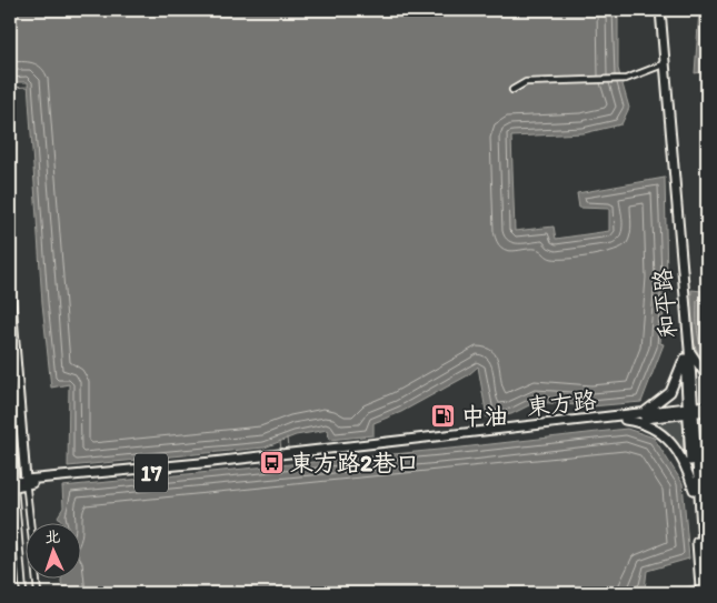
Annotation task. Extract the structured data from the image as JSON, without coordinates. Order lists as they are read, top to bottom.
{
  "streets": {
    "main road": ["和平路", "東方路", "17"]
  },
  "crossings": [
    ["和平路", "東方路"],
    ["東方路", "17"]
  ],
  "places": {
    "fuel station": ["中油"],
    "bus stop": ["東方路2巷口"]
  },
  "north": "top"
}
